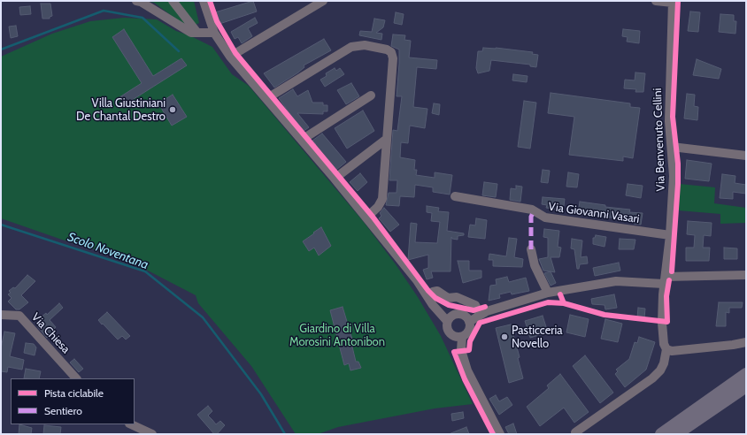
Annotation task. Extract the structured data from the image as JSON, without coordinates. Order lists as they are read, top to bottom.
{
  "streets": {
    "street": ["Via Benvenuto Cellini", "Via Giovanni Vasari", "Via Chiesa"]
  },
  "crossings": [
    ["Via Benvenuto Cellini", "Via Giovanni Vasari"]
  ],
  "water": ["Scolo Noventana"],
  "parks": ["Giardino di Villa Morosini Antonibon"],
  "places": ["Villa Giustiniani De Chantal Destro", "Pasticceria Novello"],
  "legend": ["Pista ciclabile", "Sentiero"]
}
